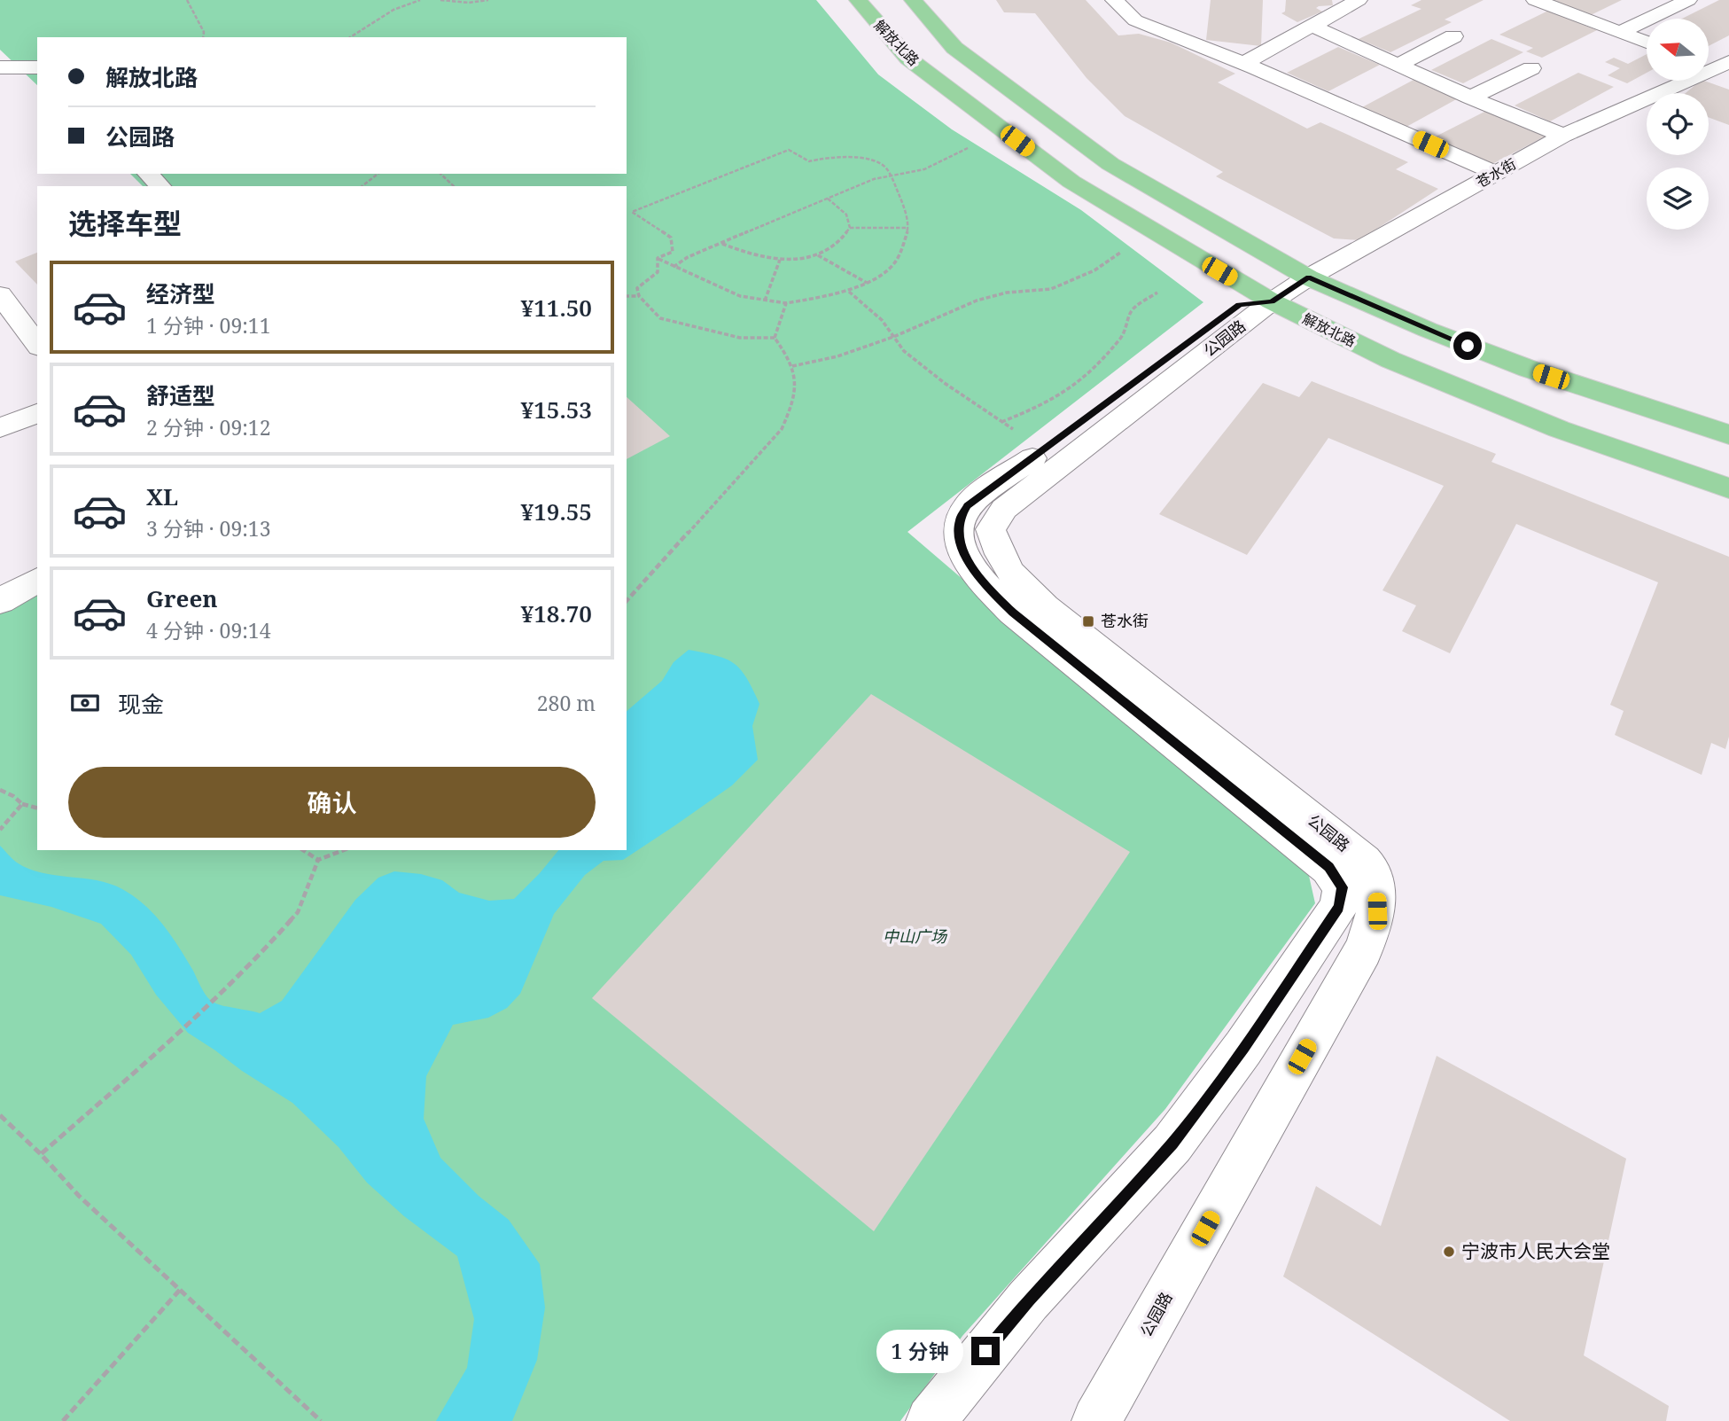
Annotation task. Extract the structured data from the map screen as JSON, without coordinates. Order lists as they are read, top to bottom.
{
  "streets": {
    "main road": ["解放北路"],
    "street": ["苍水街", "公园路"]
  },
  "crossings": [
    ["解放北路", "苍水街"],
    ["解放北路", "公园路"],
    ["苍水街", "公园路"]
  ],
  "parks": ["中山广场"],
  "places": {
    "transit": ["苍水街"],
    "other": ["宁波市人民大会堂"]
  },
  "north": "left",
  "page": {
    "banner": ["解放北路", "公园路"],
    "heading": "选择车型",
    "list": [
      {
        "name": "经济型",
        "note": "1 分钟 · 09:11",
        "value": "¥11.50"
      },
      {
        "name": "舒适型",
        "note": "2 分钟 · 09:12",
        "value": "¥15.53"
      },
      {
        "name": "XL",
        "note": "3 分钟 · 09:13",
        "value": "¥19.55"
      },
      {
        "name": "Green",
        "note": "4 分钟 · 09:14",
        "value": "¥18.70"
      }
    ],
    "pay": ["现金", "280 m"],
    "buttons": "确认",
    "bubble": "1 分钟"
  }
}
